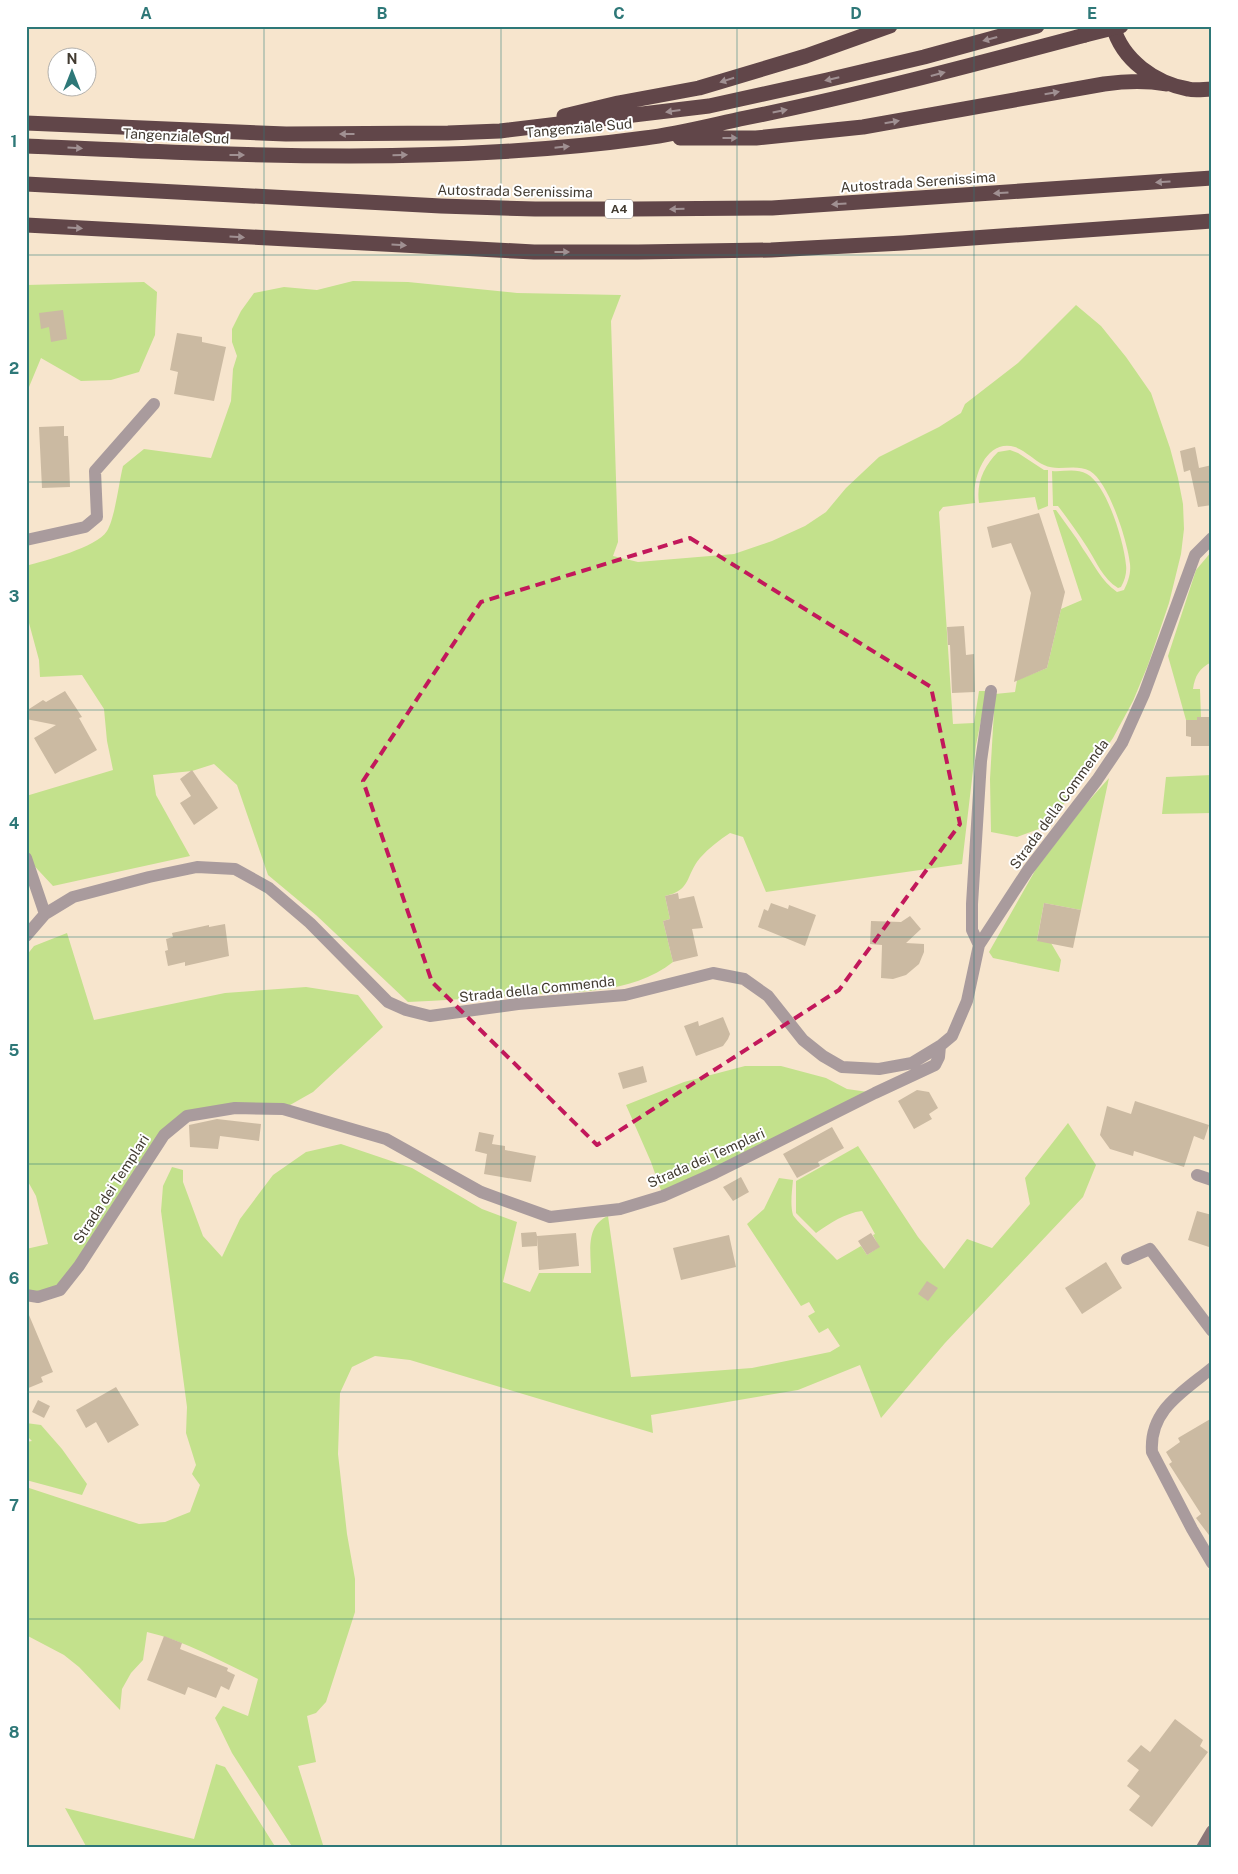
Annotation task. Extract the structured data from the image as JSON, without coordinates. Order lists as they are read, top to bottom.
{
  "streets": {
    "highway": ["Tangenziale Sud", "Autostrada Serenissima", "A4"],
    "street": ["Strada della Commenda", "Strada dei Templari"]
  },
  "crossings": [
    ["Strada della Commenda", "Strada dei Templari"]
  ],
  "north": "top",
  "grid": {
    "columns": [
      "A",
      "B",
      "C",
      "D",
      "E"
    ],
    "rows": [
      "1",
      "2",
      "3",
      "4",
      "5",
      "6",
      "7",
      "8"
    ]
  }
}
